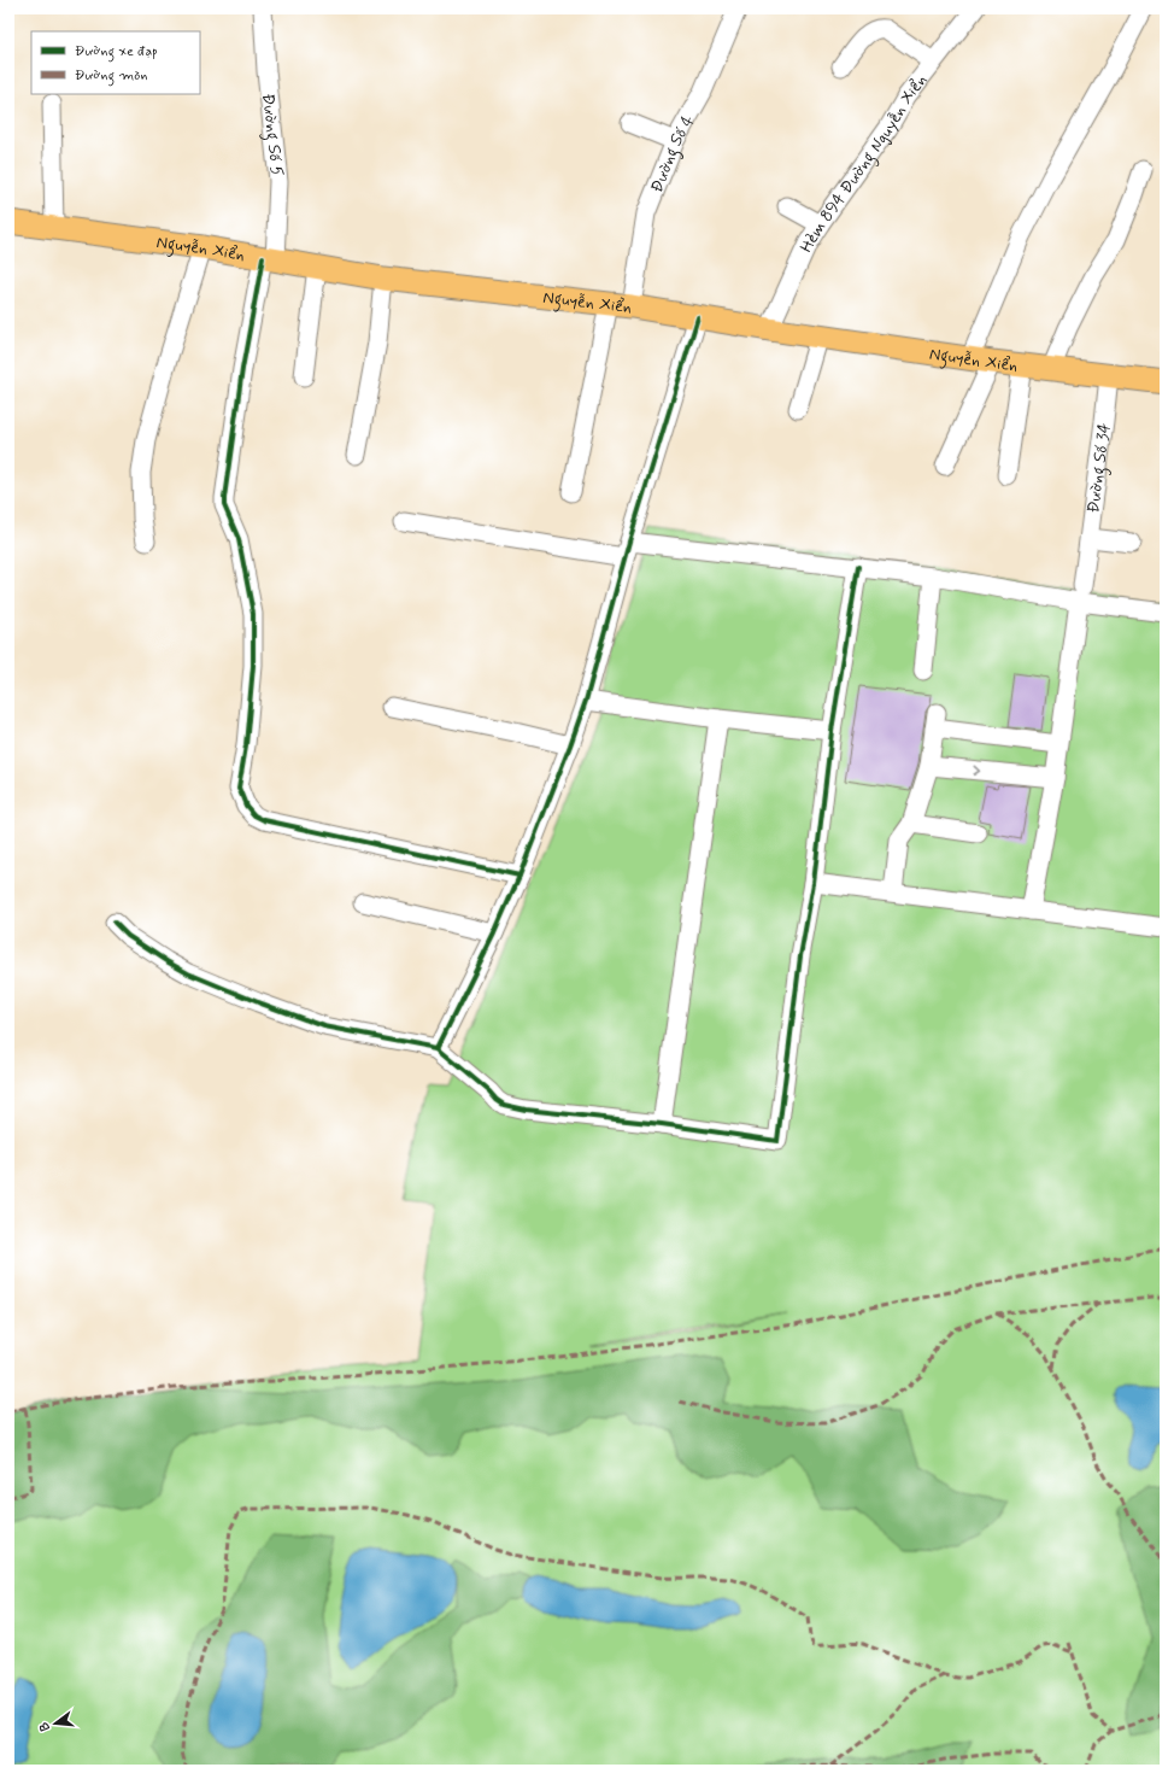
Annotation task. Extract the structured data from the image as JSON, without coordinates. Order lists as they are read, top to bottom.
{
  "streets": {
    "main road": ["Nguyễn Xiển"],
    "street": [
      "Đường Số 5",
      "Đường Số 4",
      "Hẻm 894 Đường Nguyễn Xiển",
      "Đường Số 34"
    ]
  },
  "crossings": [
    ["Đường Số 5", "Nguyễn Xiển"],
    ["Đường Số 4", "Nguyễn Xiển"],
    ["Hẻm 894 Đường Nguyễn Xiển", "Nguyễn Xiển"],
    ["Nguyễn Xiển", "Đường Số 34"]
  ],
  "legend": ["Đường xe đạp", "Đường mòn"],
  "north": "left"
}
